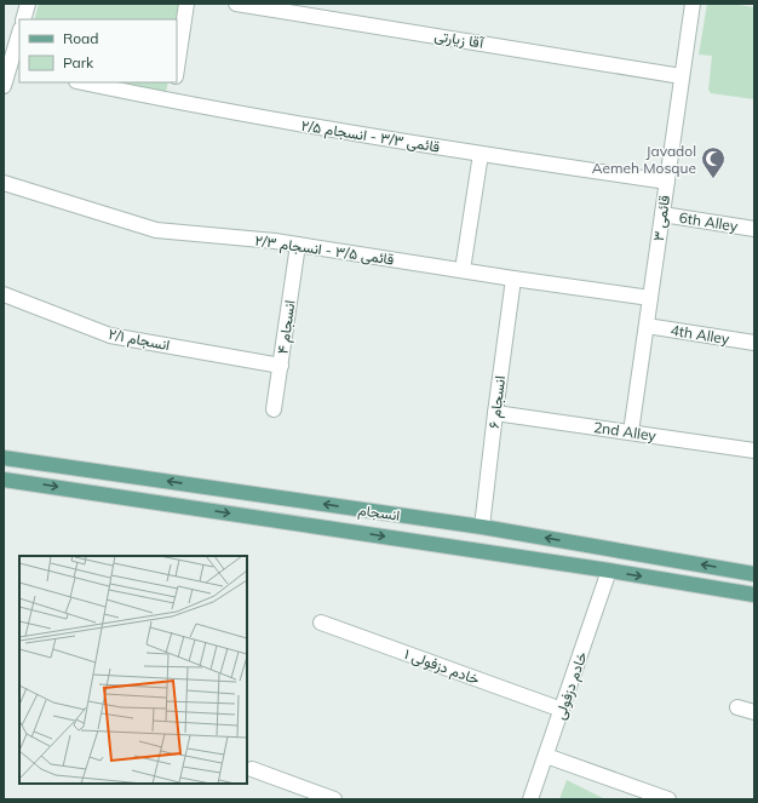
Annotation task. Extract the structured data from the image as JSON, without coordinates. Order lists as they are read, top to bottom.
{
  "streets": {
    "main road": ["انسجام"],
    "street": [
      "آقا زیارتی",
      "قائمی ۳/۳ - انسجام ۲/۵",
      "قائمی ۳",
      "6th Alley",
      "قائمی ۳/۵ - انسجام ۲/۳",
      "انسجام ۴",
      "4th Alley",
      "انسجام ۲/۱",
      "انسجام ۶",
      "2nd Alley",
      "خادم دزفولی ۱",
      "خادم دزفولی"
    ]
  },
  "crossings": [
    ["آقا زیارتی", "قائمی ۳"],
    ["قائمی ۳/۳ - انسجام ۲/۵", "قائمی ۳"],
    ["قائمی ۳", "6th Alley"],
    ["قائمی ۳", "قائمی ۳/۵ - انسجام ۲/۳"],
    ["قائمی ۳", "4th Alley"],
    ["قائمی ۳", "2nd Alley"],
    ["قائمی ۳/۵ - انسجام ۲/۳", "انسجام ۴"],
    ["قائمی ۳/۵ - انسجام ۲/۳", "انسجام ۶"],
    ["انسجام ۴", "انسجام ۲/۱"],
    ["انسجام ۶", "2nd Alley"],
    ["انسجام ۶", "انسجام"],
    ["انسجام", "خادم دزفولی"],
    ["خادم دزفولی ۱", "خادم دزفولی"]
  ],
  "places": {
    "mosque": ["Javadol Aemeh Mosque"]
  },
  "legend": ["Road", "Park"]
}
